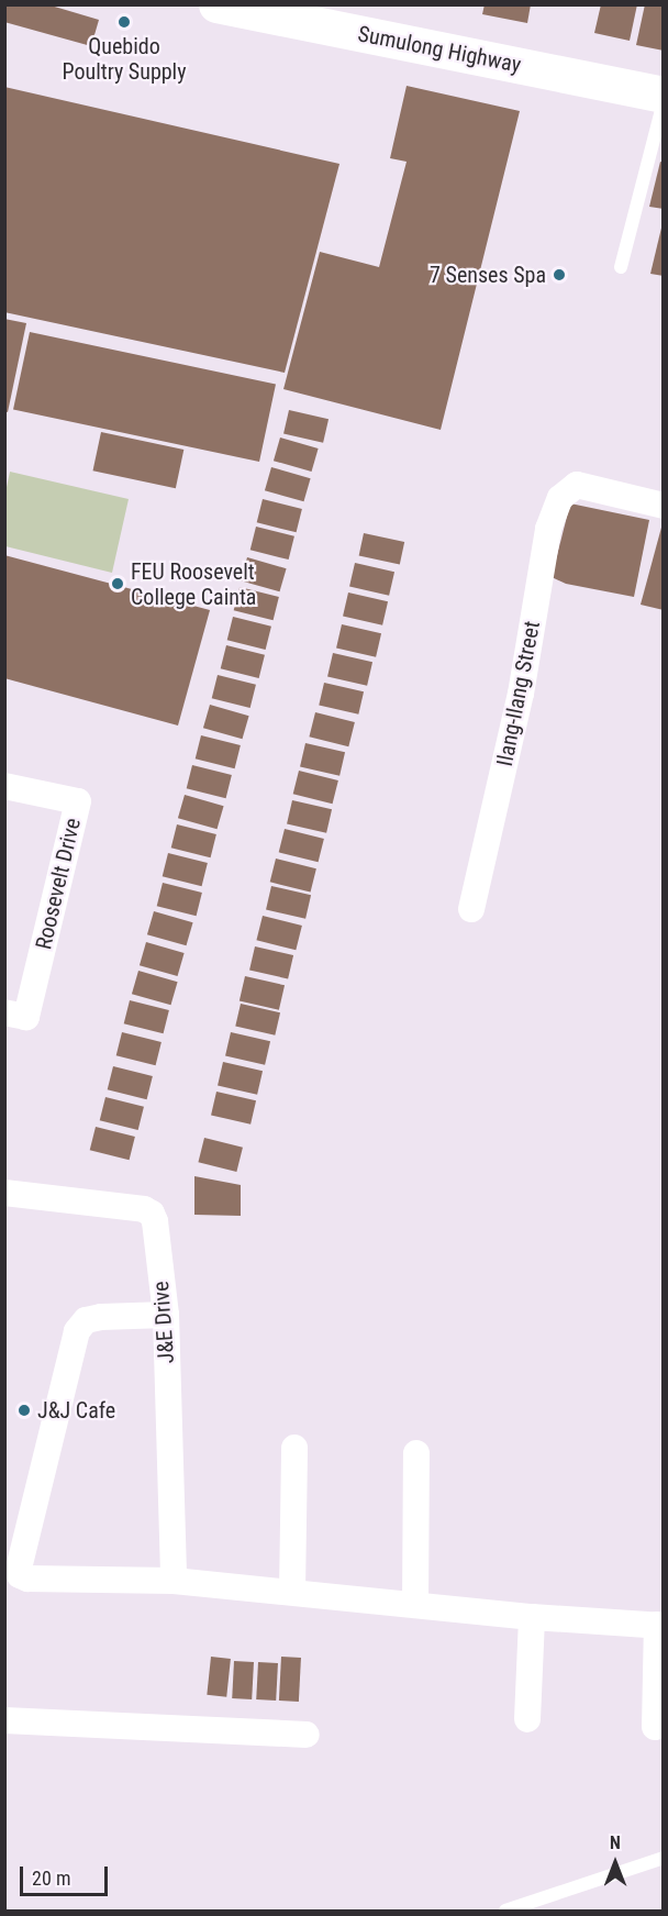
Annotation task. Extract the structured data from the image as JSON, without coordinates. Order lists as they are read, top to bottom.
{
  "streets": {
    "main road": ["Sumulong Highway"],
    "street": ["Ilang-Ilang Street", "Roosevelt Drive", "J&E Drive"]
  },
  "places": [
    "Quebido Poultry Supply",
    "7 Senses Spa",
    "FEU Roosevelt College Cainta",
    "J&J Cafe"
  ],
  "scale_bar": "20 m",
  "north": "top"
}
